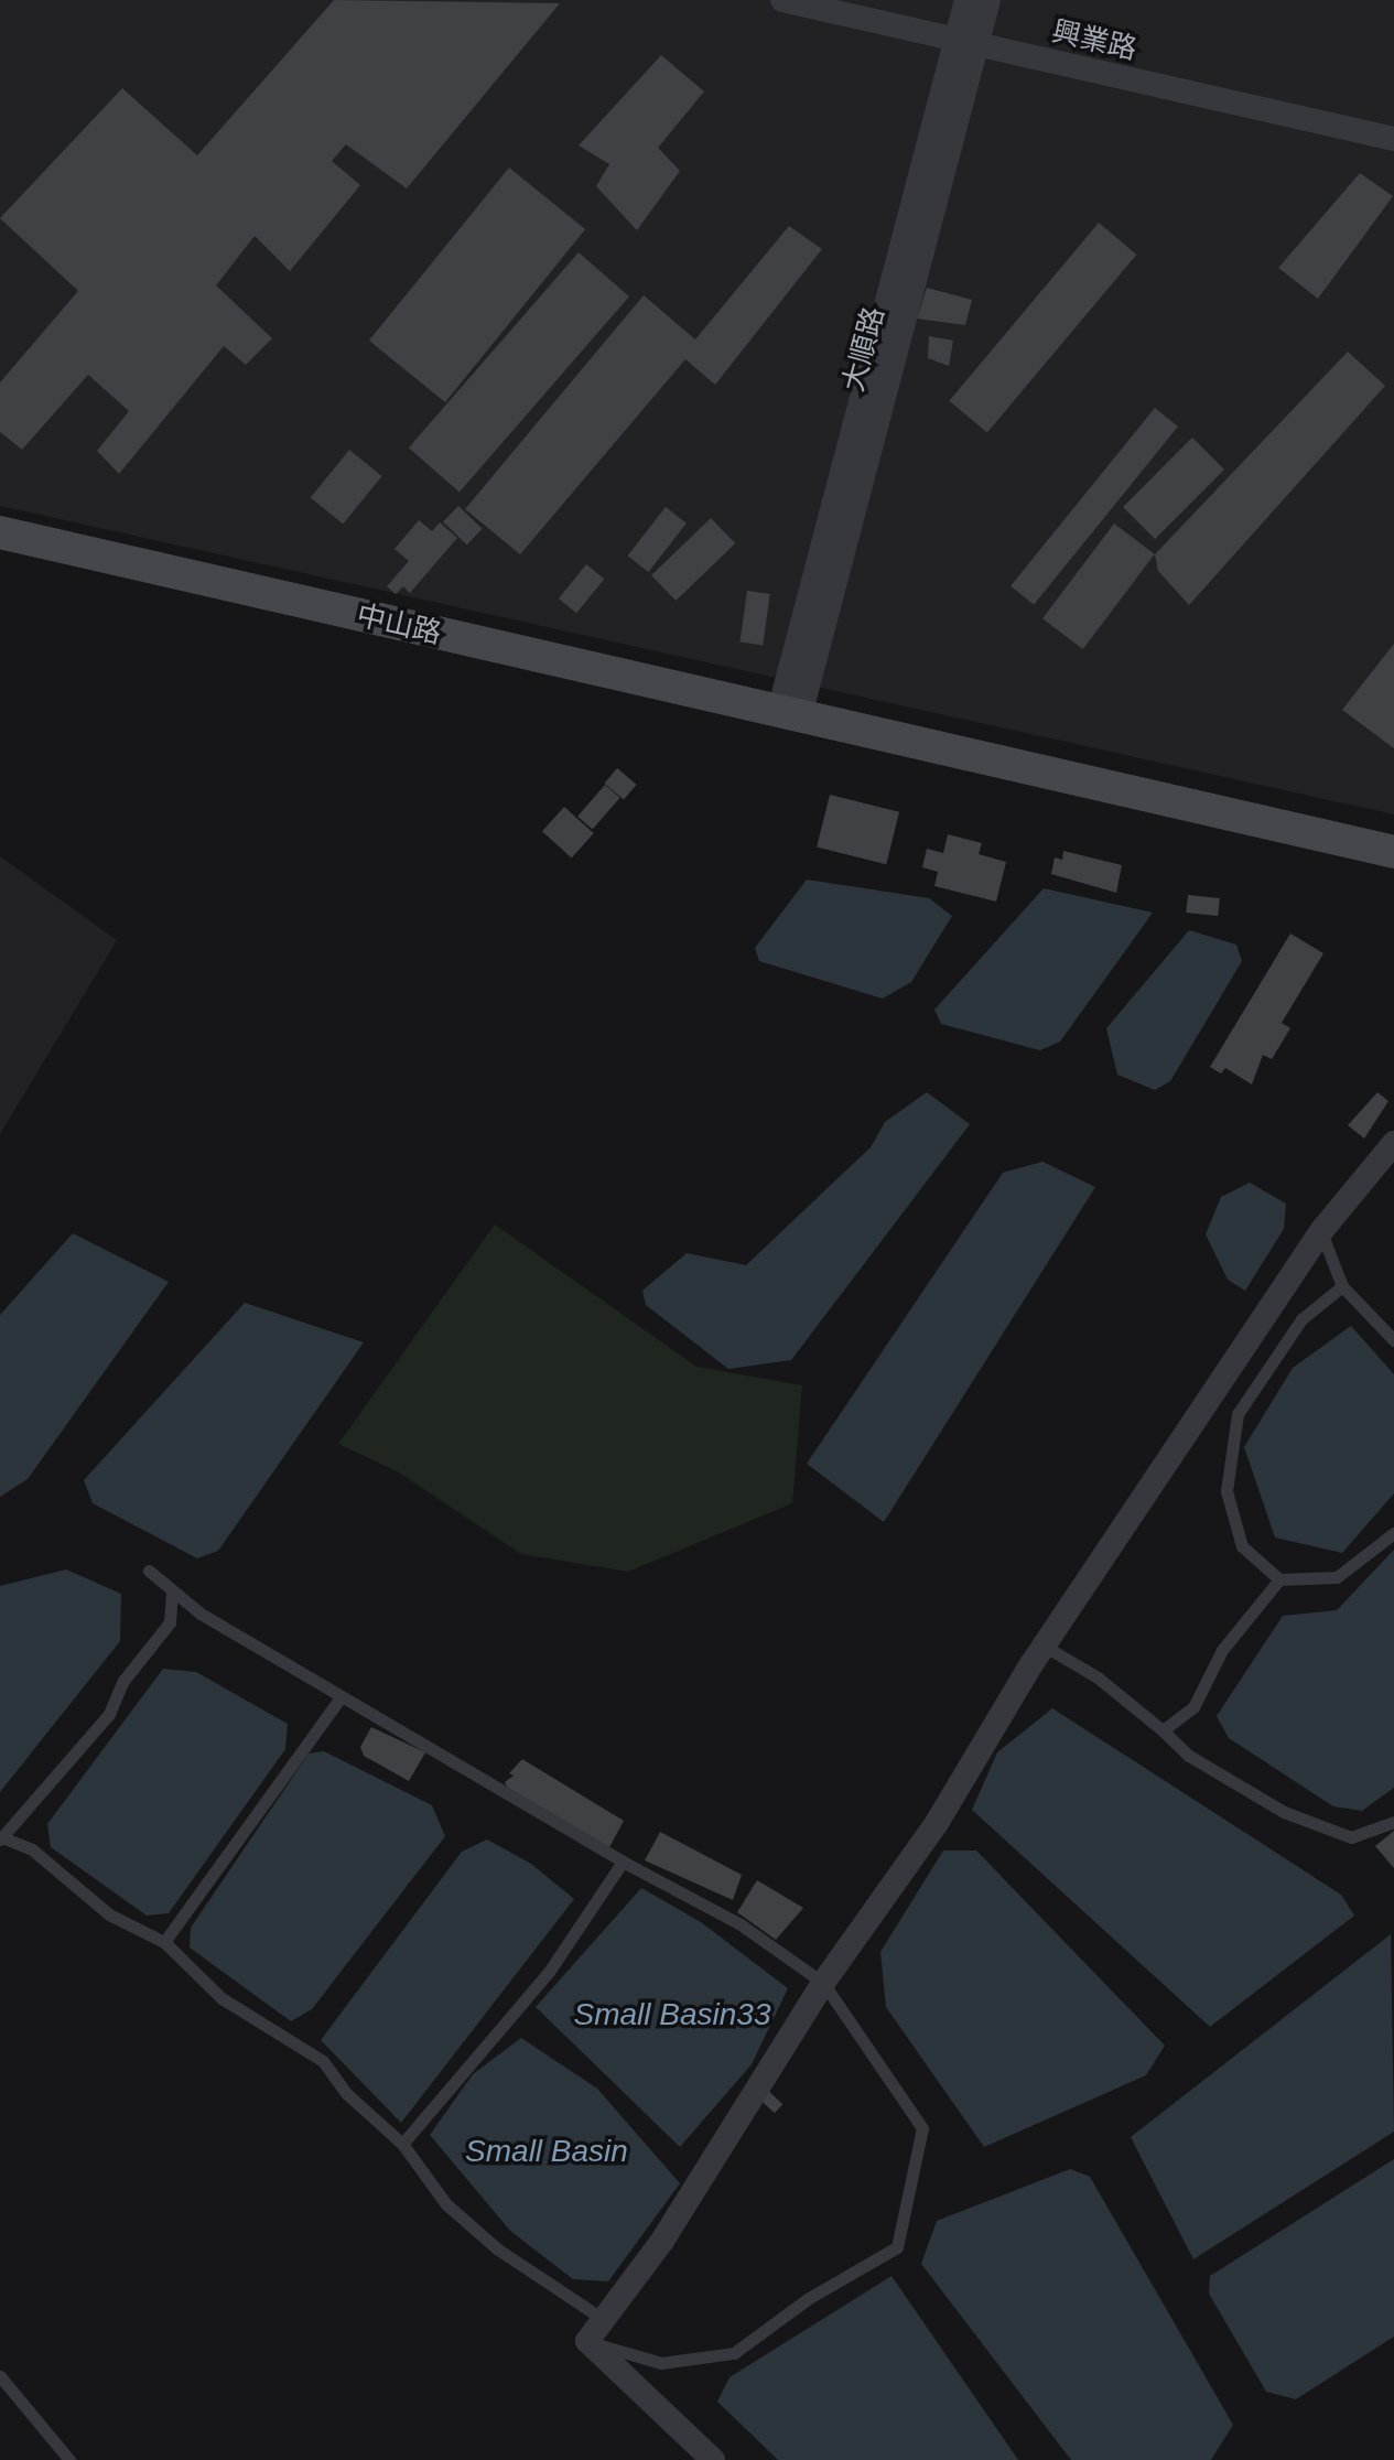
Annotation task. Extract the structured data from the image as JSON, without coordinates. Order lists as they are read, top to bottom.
{
  "streets": {
    "main road": ["中山路"],
    "street": ["興業路", "大順路"]
  },
  "crossings": [
    ["興業路", "大順路"],
    ["大順路", "中山路"]
  ],
  "water": ["Small Basin33", "Small Basin"]
}
